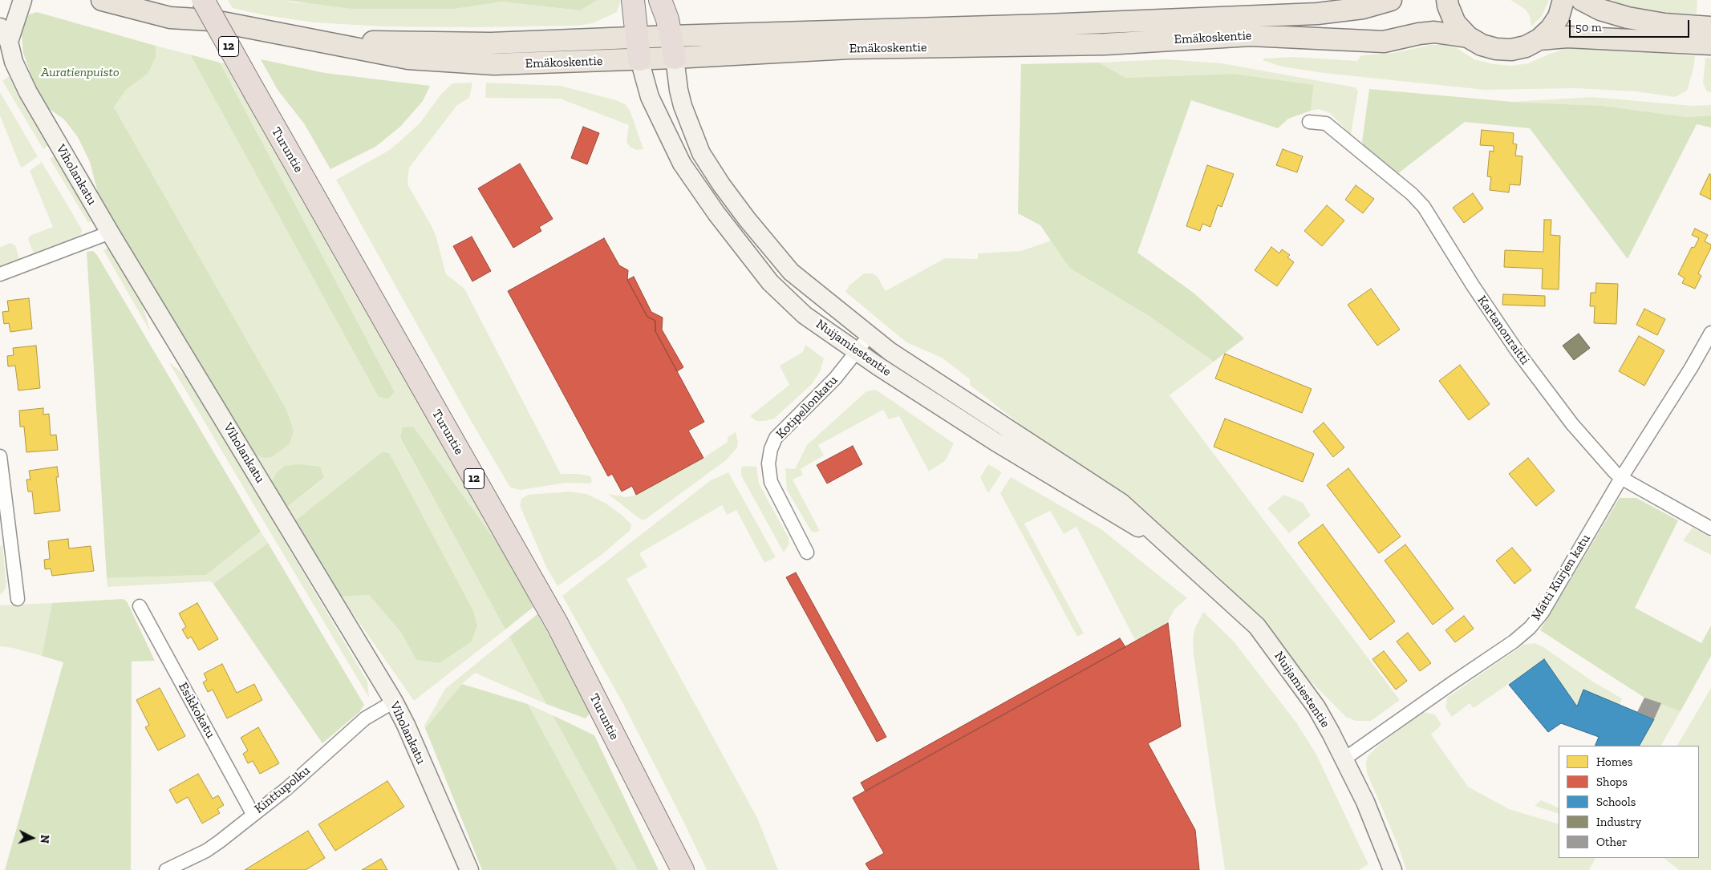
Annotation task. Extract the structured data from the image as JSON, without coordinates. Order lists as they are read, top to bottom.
{
  "streets": {
    "highway": ["12", "Turuntie"],
    "main road": ["Emäkoskentie", "Viholankatu", "Nuijamiestentie"],
    "street": [
      "Kartanonraitti",
      "Kotipellonkatu",
      "Matti Kurjen katu",
      "Esikkokatu",
      "Kinttupolku"
    ]
  },
  "crossings": [
    ["Emäkoskentie", "Nuijamiestentie"],
    ["Viholankatu", "Kinttupolku"],
    ["Kartanonraitti", "Matti Kurjen katu"],
    ["Nuijamiestentie", "Kotipellonkatu"],
    ["Nuijamiestentie", "Matti Kurjen katu"],
    ["Esikkokatu", "Kinttupolku"]
  ],
  "parks": ["Auratienpuisto"],
  "legend": [
    "Homes",
    "Shops",
    "Schools",
    "Industry",
    "Other"
  ],
  "scale_bar": "50 m",
  "north": "right"
}
